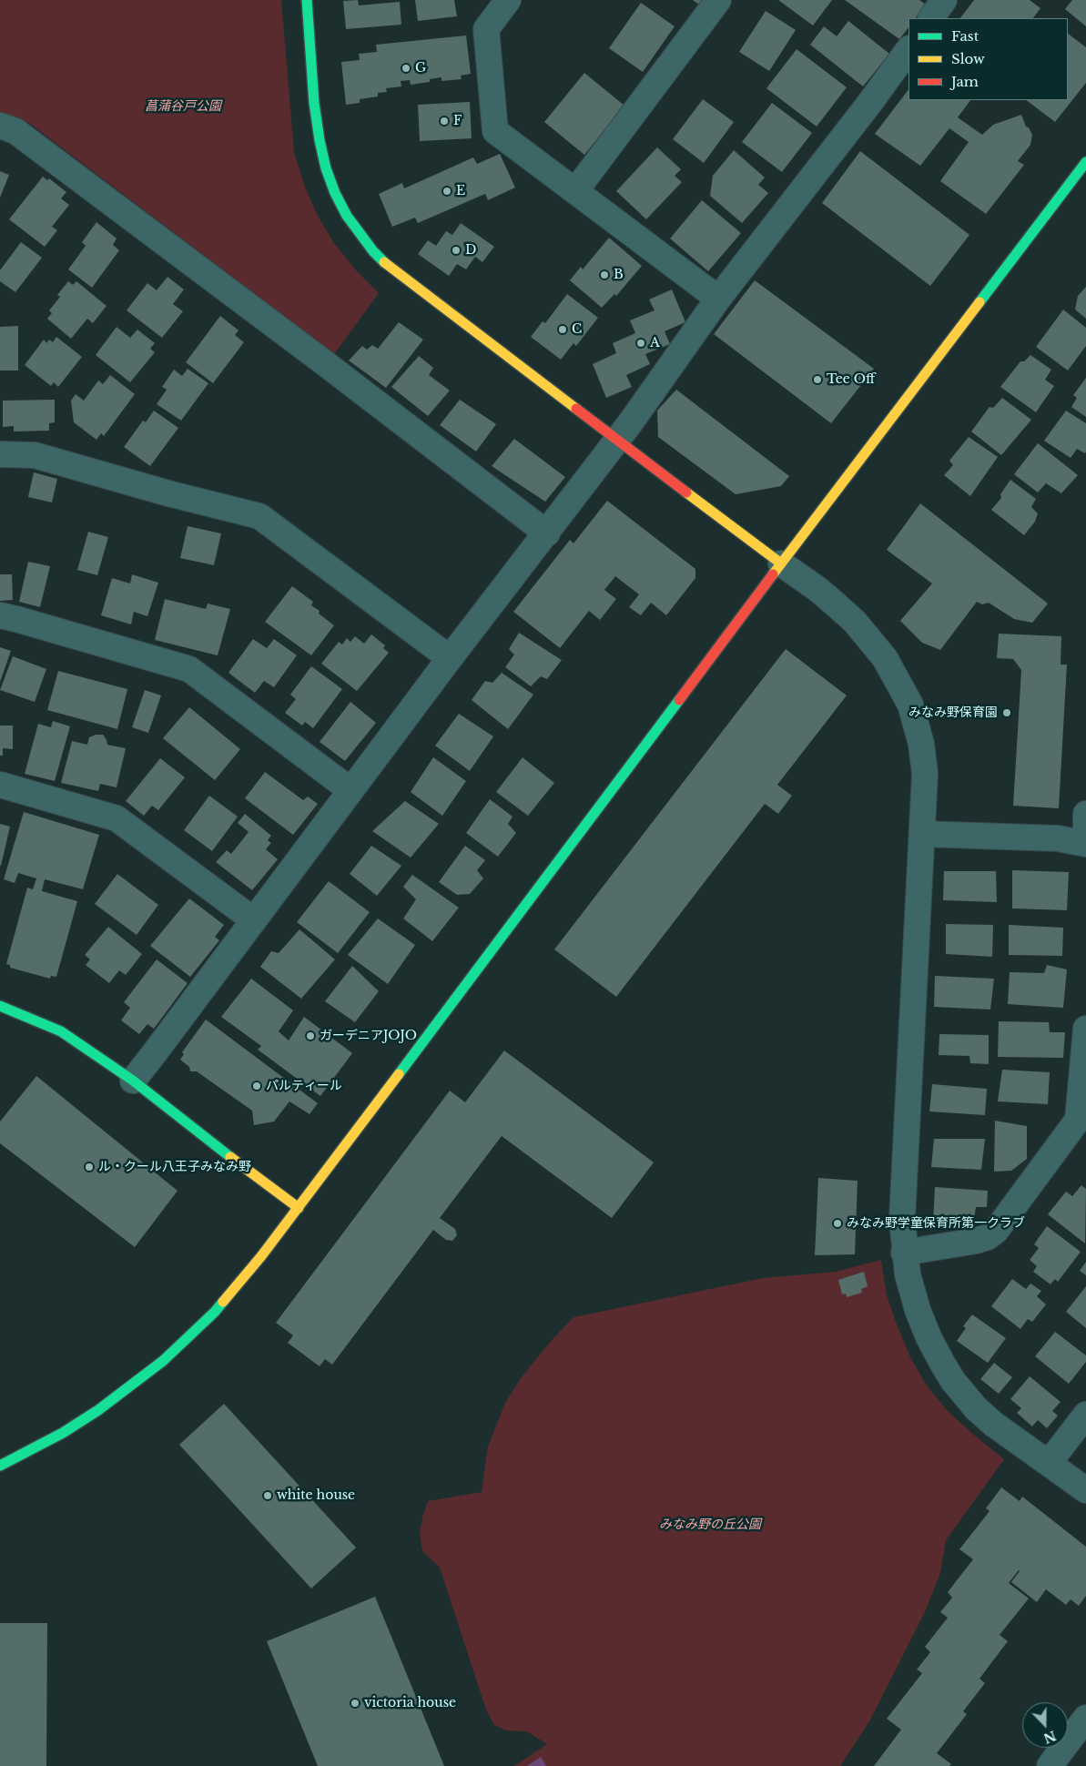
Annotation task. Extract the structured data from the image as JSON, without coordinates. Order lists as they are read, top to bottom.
{
  "parks": ["菖蒲谷戸公園", "みなみ野の丘公園"],
  "places": [
    "G",
    "F",
    "E",
    "D",
    "B",
    "C",
    "A",
    "Tee Off",
    "みなみ野保育園",
    "ガーデニアJOJO",
    "パルティール",
    "ル・クール八王子みなみ野",
    "みなみ野学童保育所第一クラブ",
    "white house",
    "victoria house"
  ],
  "legend": ["Fast", "Slow", "Jam"],
  "north": "bottom"
}
